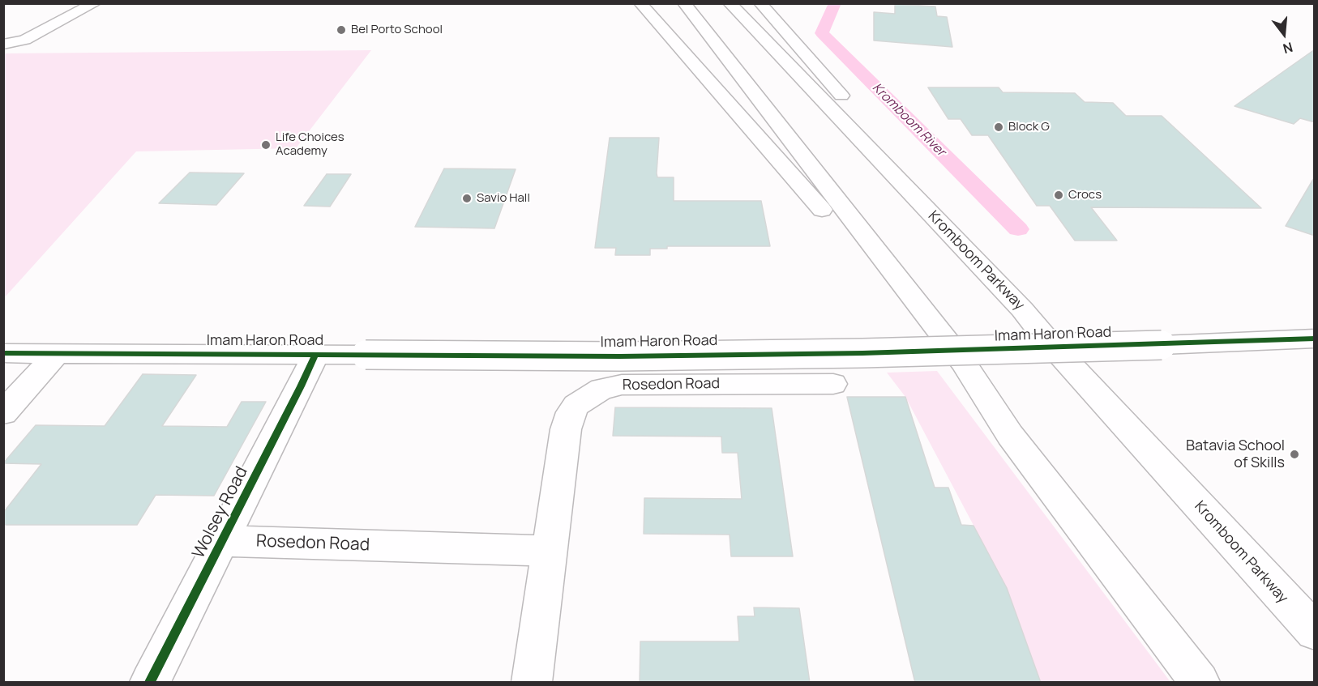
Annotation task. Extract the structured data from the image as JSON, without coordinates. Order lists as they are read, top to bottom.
{
  "streets": {
    "main road": [
      "Kromboom Parkway",
      "Imam Haron Road",
      "Rosedon Road",
      "Wolsey Road"
    ]
  },
  "crossings": [
    ["Imam Haron Road", "Wolsey Road"],
    ["Rosedon Road", "Wolsey Road"]
  ],
  "water": ["Kromboom River"],
  "places": [
    "Bel Porto School",
    "Block G",
    "Life Choices Academy",
    "Crocs",
    "Savio Hall",
    "Batavia School of Skills"
  ],
  "north": "bottom"
}
